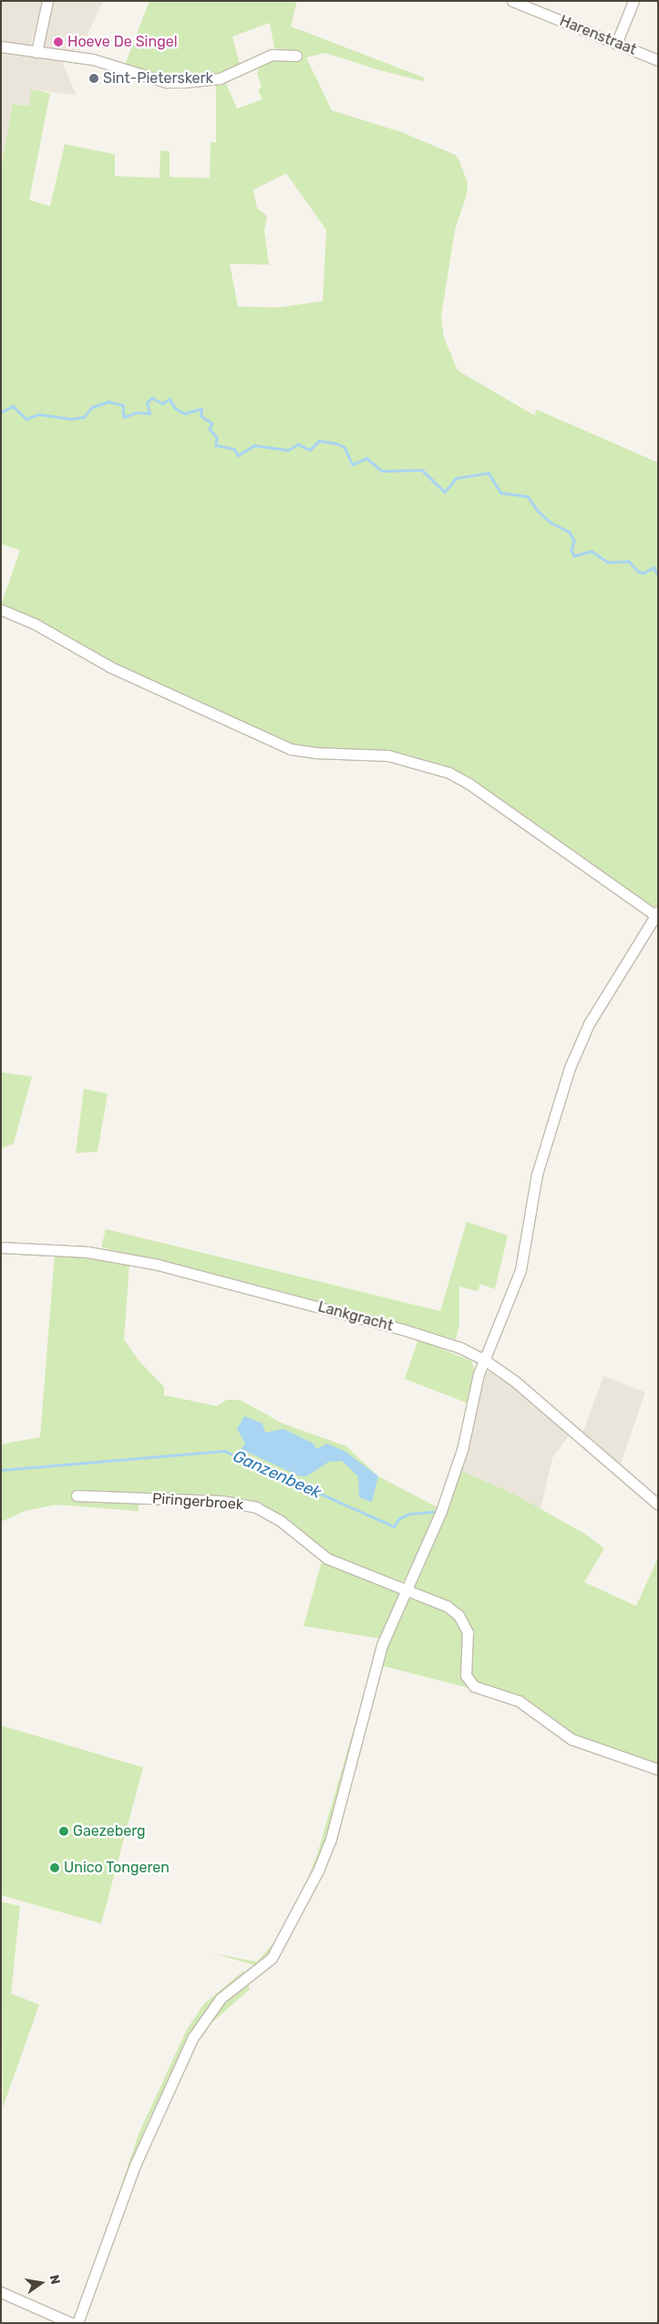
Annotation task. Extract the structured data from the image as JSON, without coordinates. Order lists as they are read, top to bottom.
{
  "streets": {
    "street": ["Harenstraat", "Lankgracht", "Piringerbroek"]
  },
  "water": ["Ganzenbeek"],
  "places": [
    "Hoeve De Singel",
    "Sint-Pieterskerk",
    "Gaezeberg",
    "Unico Tongeren"
  ],
  "north": "right"
}
